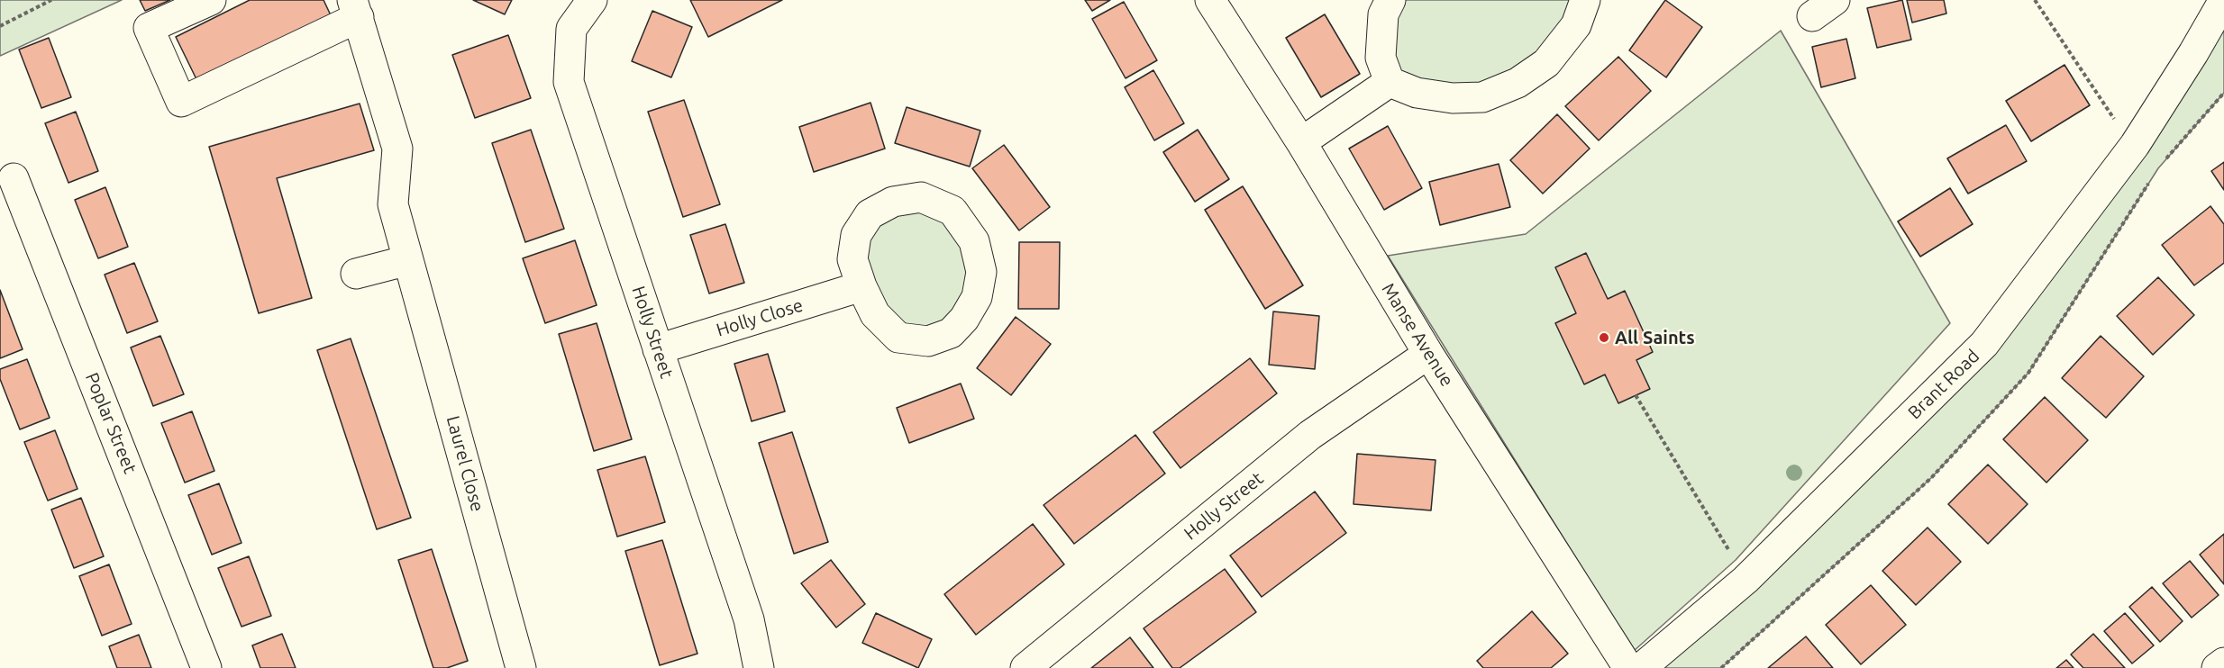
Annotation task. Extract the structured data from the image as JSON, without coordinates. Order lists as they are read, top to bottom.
{
  "streets": {
    "street": [
      "Holly Close",
      "Holly Street",
      "Manse Avenue",
      "Brant Road",
      "Poplar Street",
      "Laurel Close"
    ]
  },
  "crossings": [
    ["Holly Close", "Holly Street"],
    ["Holly Street", "Manse Avenue"]
  ],
  "places": ["All Saints"]
}
